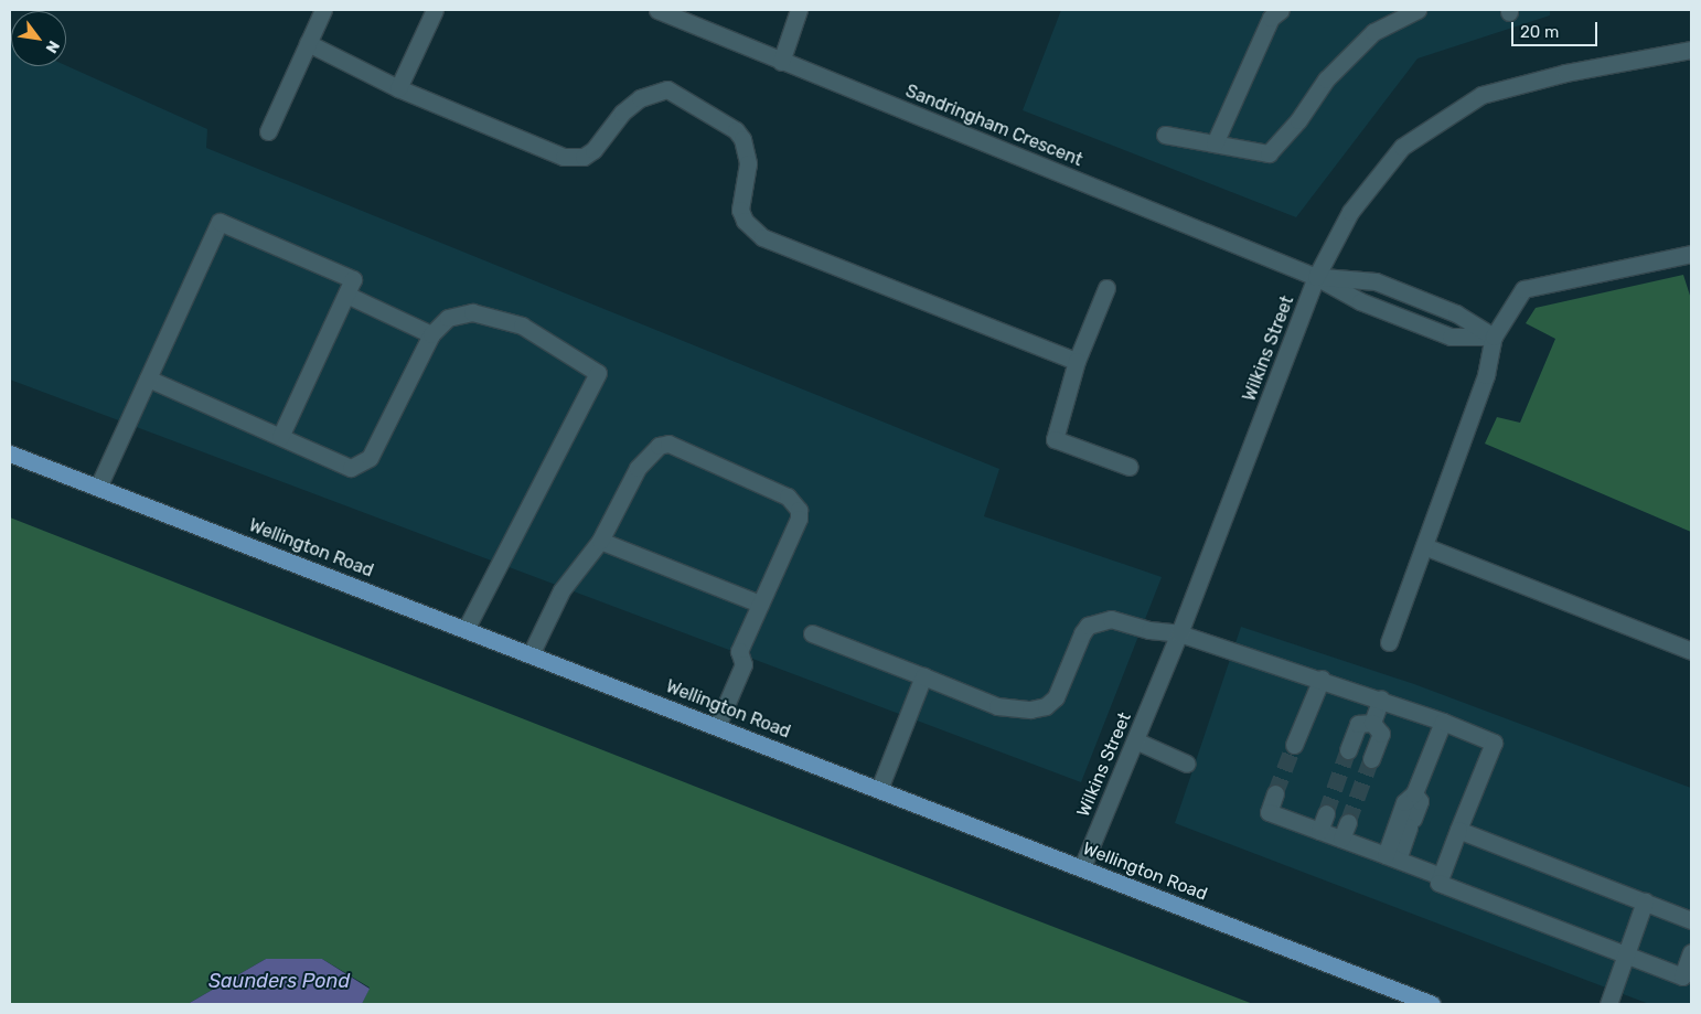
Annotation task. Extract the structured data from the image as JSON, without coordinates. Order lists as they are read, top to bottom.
{
  "streets": {
    "main road": ["Wellington Road"],
    "street": ["Sandringham Crescent", "Wilkins Street"]
  },
  "crossings": [
    ["Sandringham Crescent", "Wilkins Street"],
    ["Wilkins Street", "Wellington Road"]
  ],
  "water": ["Saunders Pond"],
  "scale_bar": "20 m",
  "north": "bottom right"
}
